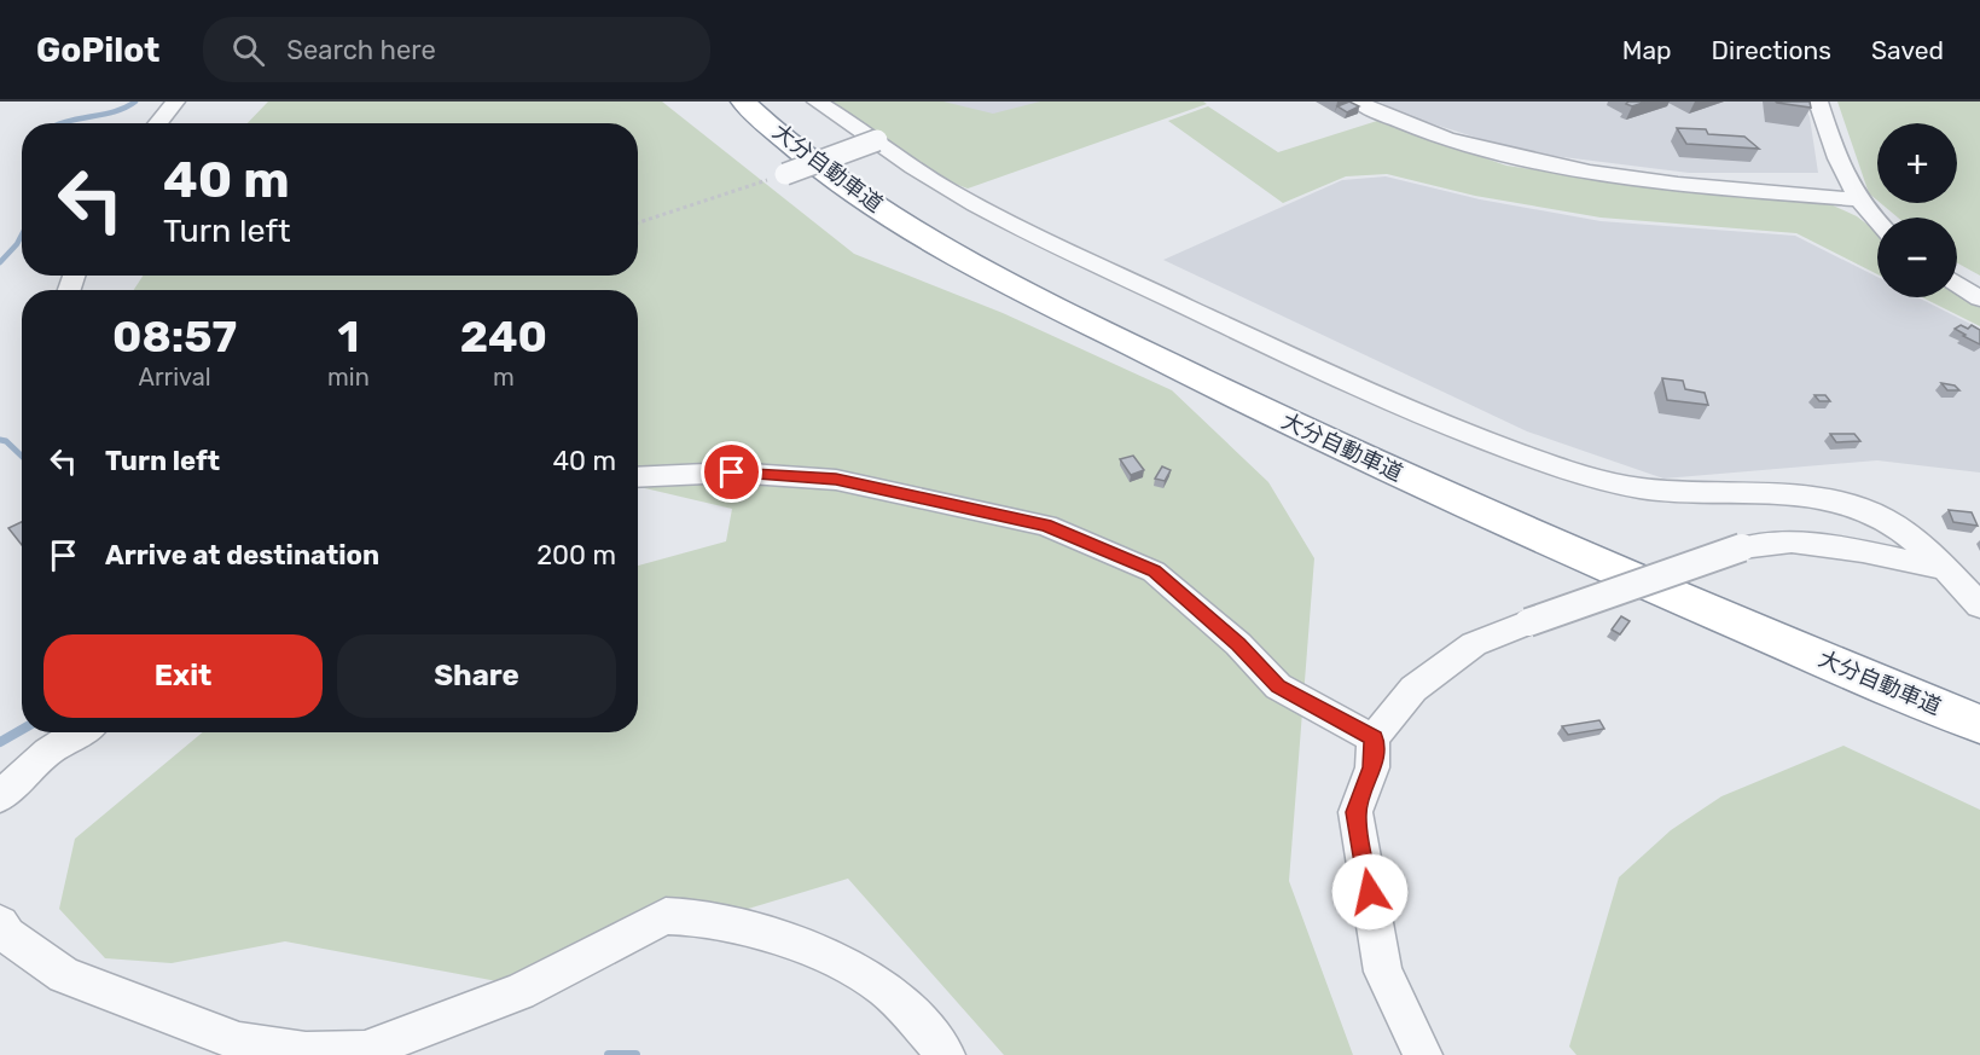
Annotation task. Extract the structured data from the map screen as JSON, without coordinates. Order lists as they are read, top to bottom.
{
  "streets": {
    "highway": ["大分自動車道"]
  },
  "page": {
    "header": "GoPilot",
    "search": "Search here",
    "nav": ["Map", "Directions", "Saved"],
    "map_buttons": ["+", "−"],
    "turn": ["40 m", "Turn left"],
    "eta": [
      "08:57",
      "Arrival",
      "1",
      "min",
      "240",
      "m"
    ],
    "list": [
      {
        "name": "Turn left",
        "value": "40 m"
      },
      {
        "name": "Arrive at destination",
        "value": "200 m"
      }
    ],
    "buttons": ["Exit", "Share"]
  }
}
